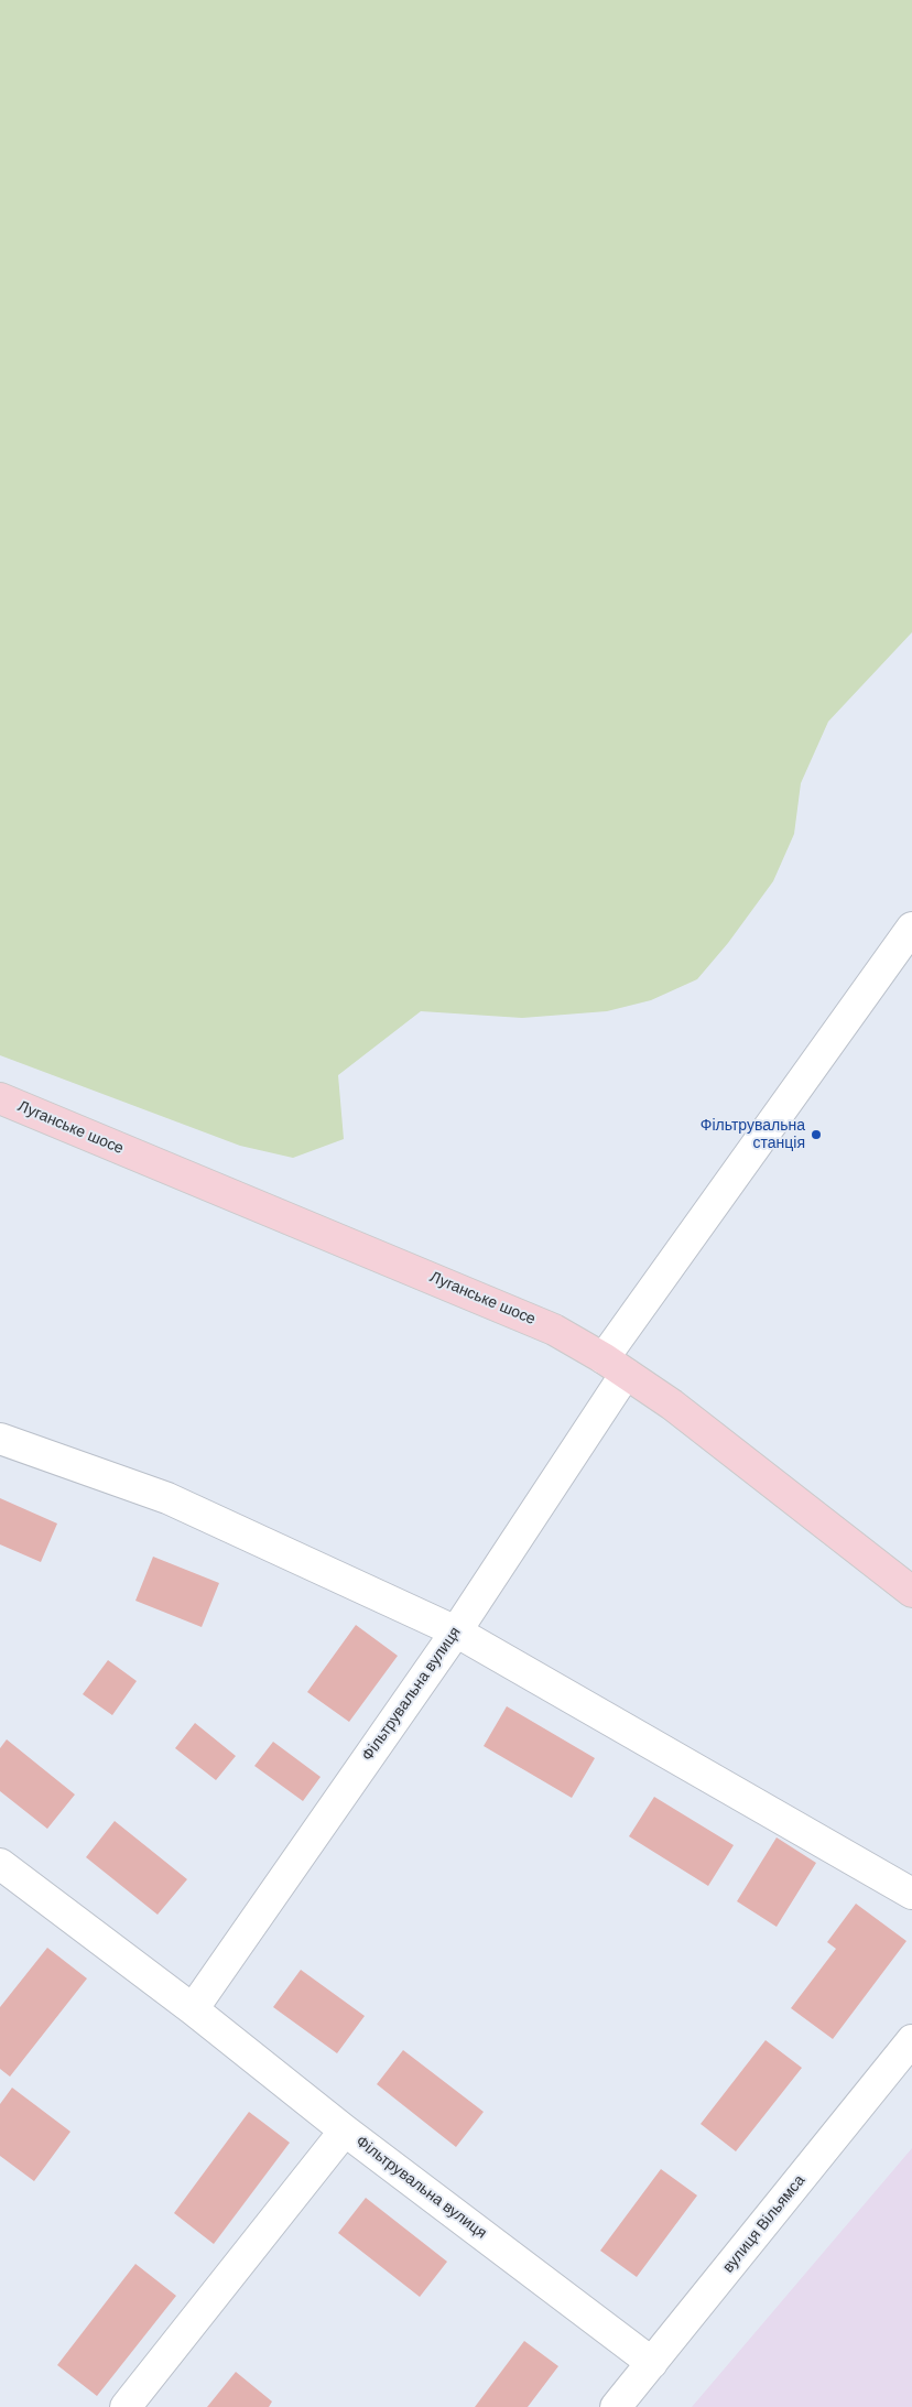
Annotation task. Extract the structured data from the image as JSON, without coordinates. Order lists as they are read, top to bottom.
{
  "streets": {
    "main road": ["Луганське шосе"],
    "street": ["Фільтрувальна вулиця", "вулиця Вільямса"]
  },
  "crossings": [
    ["Луганське шосе", "Фільтрувальна вулиця"],
    ["Фільтрувальна вулиця", "вулиця Вільямса"]
  ],
  "places": ["Фільтрувальна станція"]
}
